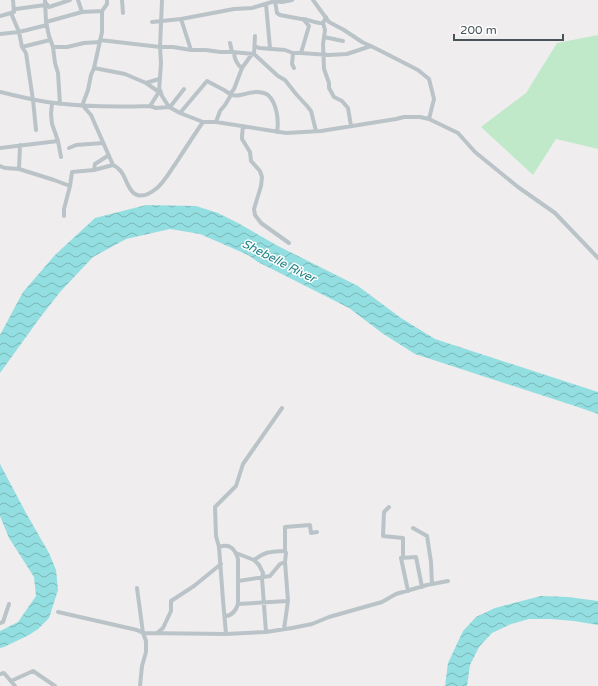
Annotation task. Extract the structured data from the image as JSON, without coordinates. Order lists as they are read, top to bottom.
{
  "water": ["Shebelle River"],
  "scale_bar": "200 m"
}
